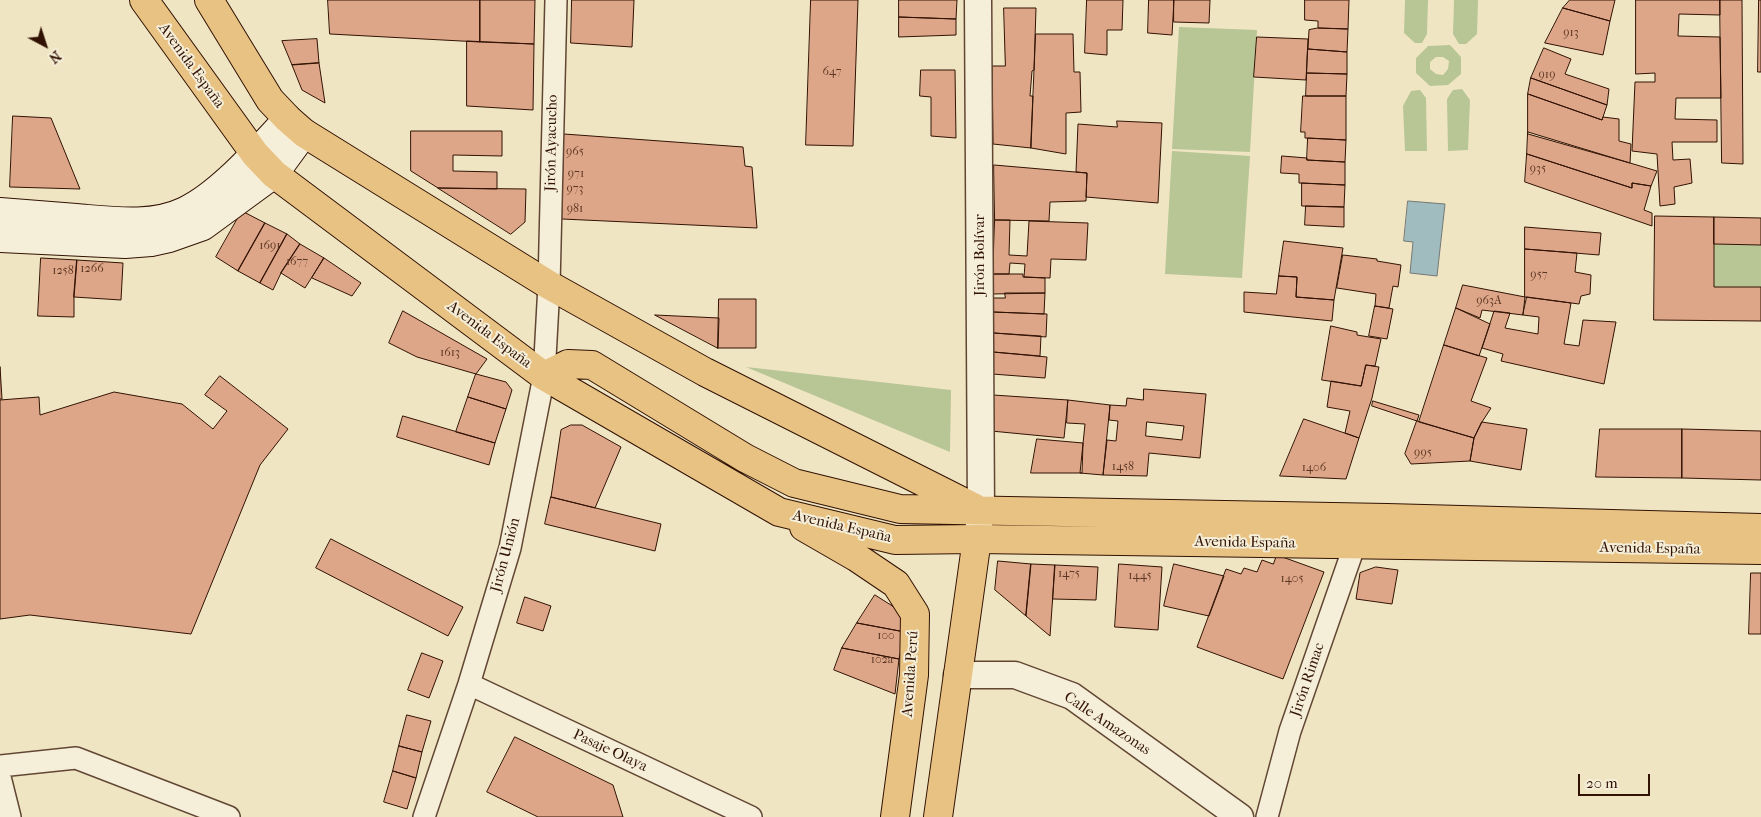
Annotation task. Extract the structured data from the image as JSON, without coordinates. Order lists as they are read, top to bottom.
{
  "streets": {
    "main road": ["Avenida España", "Avenida Perú"],
    "street": [
      "Jirón Ayacucho",
      "Jirón Bolívar",
      "Jirón Unión",
      "Jirón Rimac",
      "Calle Amazonas",
      "Pasaje Olaya"
    ]
  },
  "crossings": [
    ["Avenida España", "Jirón Ayacucho"],
    ["Avenida España", "Jirón Bolívar"],
    ["Avenida España", "Jirón Unión"],
    ["Avenida España", "Avenida Perú"],
    ["Avenida España", "Jirón Rimac"],
    ["Jirón Ayacucho", "Jirón Unión"],
    ["Jirón Unión", "Pasaje Olaya"]
  ],
  "house_numbers": [
    "913",
    "647",
    "919",
    "965",
    "935",
    "971",
    "973",
    "981",
    "1691",
    "1677",
    "1266",
    "1258",
    "957",
    "963A",
    "1613",
    "995",
    "1458",
    "1406",
    "1475",
    "1445",
    "1405",
    "100",
    "102a"
  ],
  "scale_bar": "20 m",
  "north": "bottom right"
}
